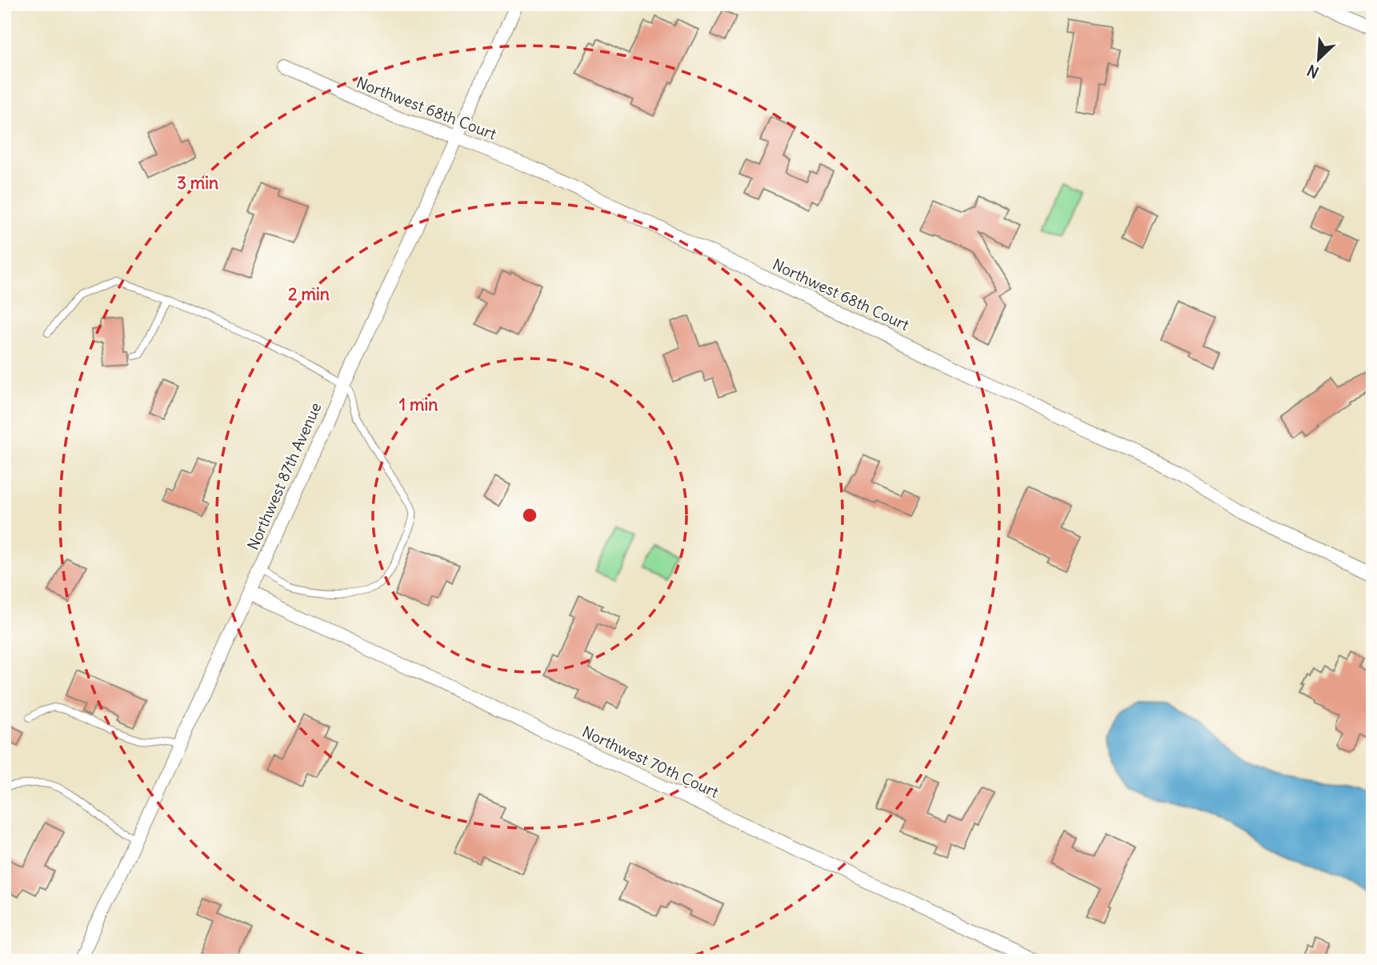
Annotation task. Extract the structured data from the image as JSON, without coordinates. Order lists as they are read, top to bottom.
{
  "streets": {
    "street": ["Northwest 68th Court", "Northwest 87th Avenue", "Northwest 70th Court"]
  },
  "crossings": [
    ["Northwest 68th Court", "Northwest 87th Avenue"],
    ["Northwest 87th Avenue", "Northwest 70th Court"]
  ],
  "north": "bottom left",
  "rings": ["3 min", "2 min", "1 min"]
}
